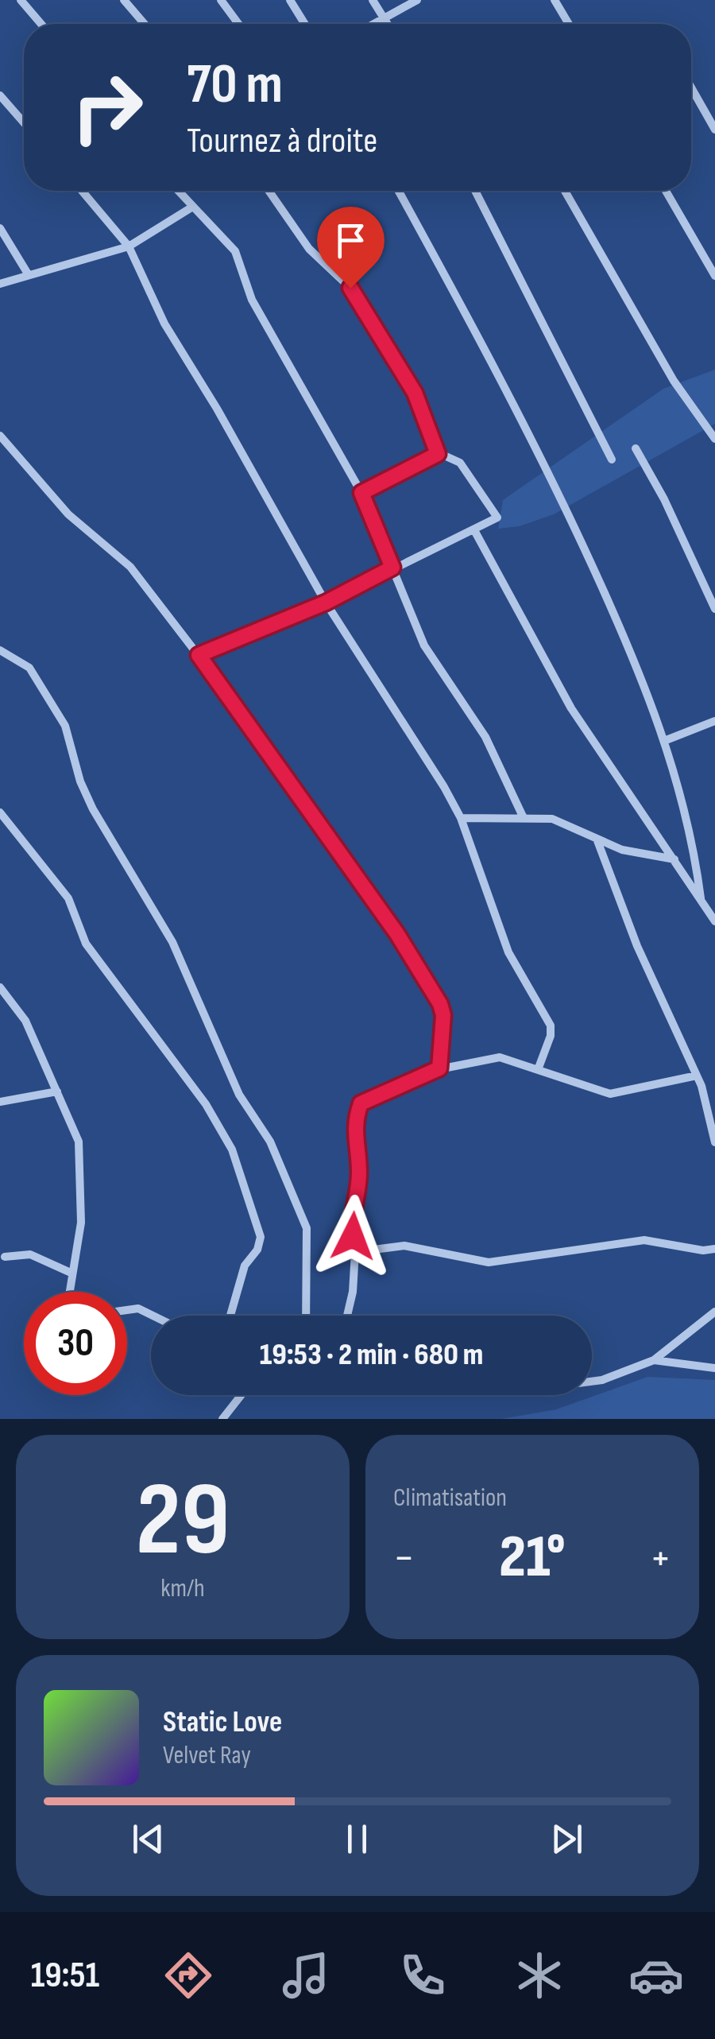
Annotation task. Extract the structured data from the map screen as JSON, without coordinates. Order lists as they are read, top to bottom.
{
  "page": {
    "turn": ["70 m", "Tournez à droite"],
    "limit": "30",
    "trip": "19:53 · 2 min · 680 m",
    "tile": [
      ["29", "km/h"],
      "Climatisation"
    ],
    "heat": ["−", "21°", "+"],
    "song": ["Static Love", "Velvet Ray"],
    "tabs": "19:51"
  }
}
